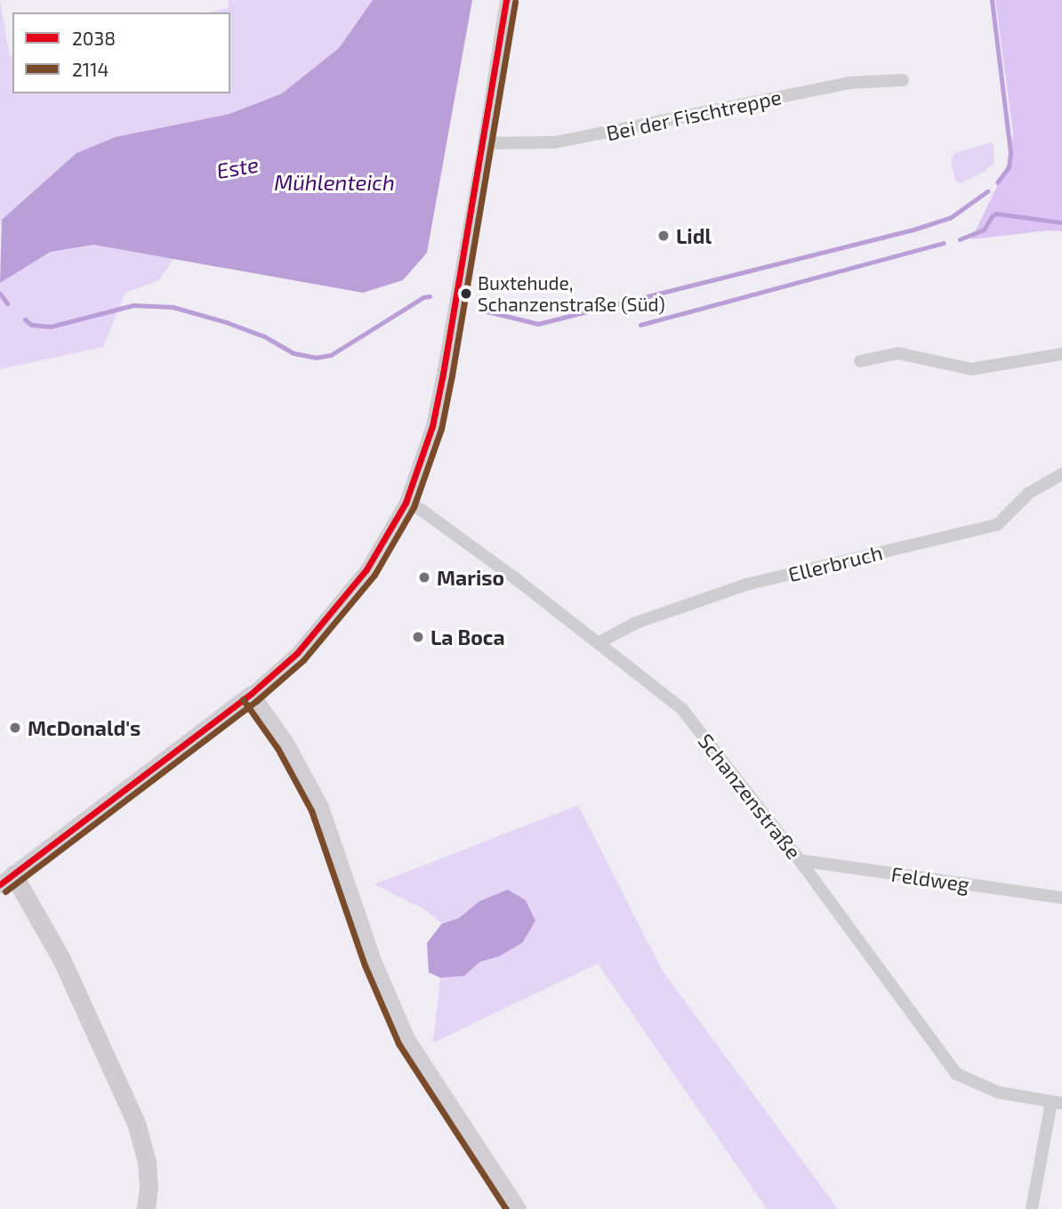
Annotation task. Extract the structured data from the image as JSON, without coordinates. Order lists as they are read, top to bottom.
{
  "streets": {
    "street": [
      "Bei der Fischtreppe",
      "Ellerbruch",
      "Schanzenstraße",
      "Feldweg"
    ]
  },
  "crossings": [
    ["Ellerbruch", "Schanzenstraße"],
    ["Schanzenstraße", "Feldweg"]
  ],
  "water": ["Este", "Mühlenteich"],
  "places": [
    "Lidl",
    "Buxtehude, Schanzenstraße (Süd)",
    "Mariso",
    "La Boca",
    "McDonald's"
  ],
  "lines": ["transit line 2038", "transit line 2114"],
  "legend": ["2038", "2114"]
}
